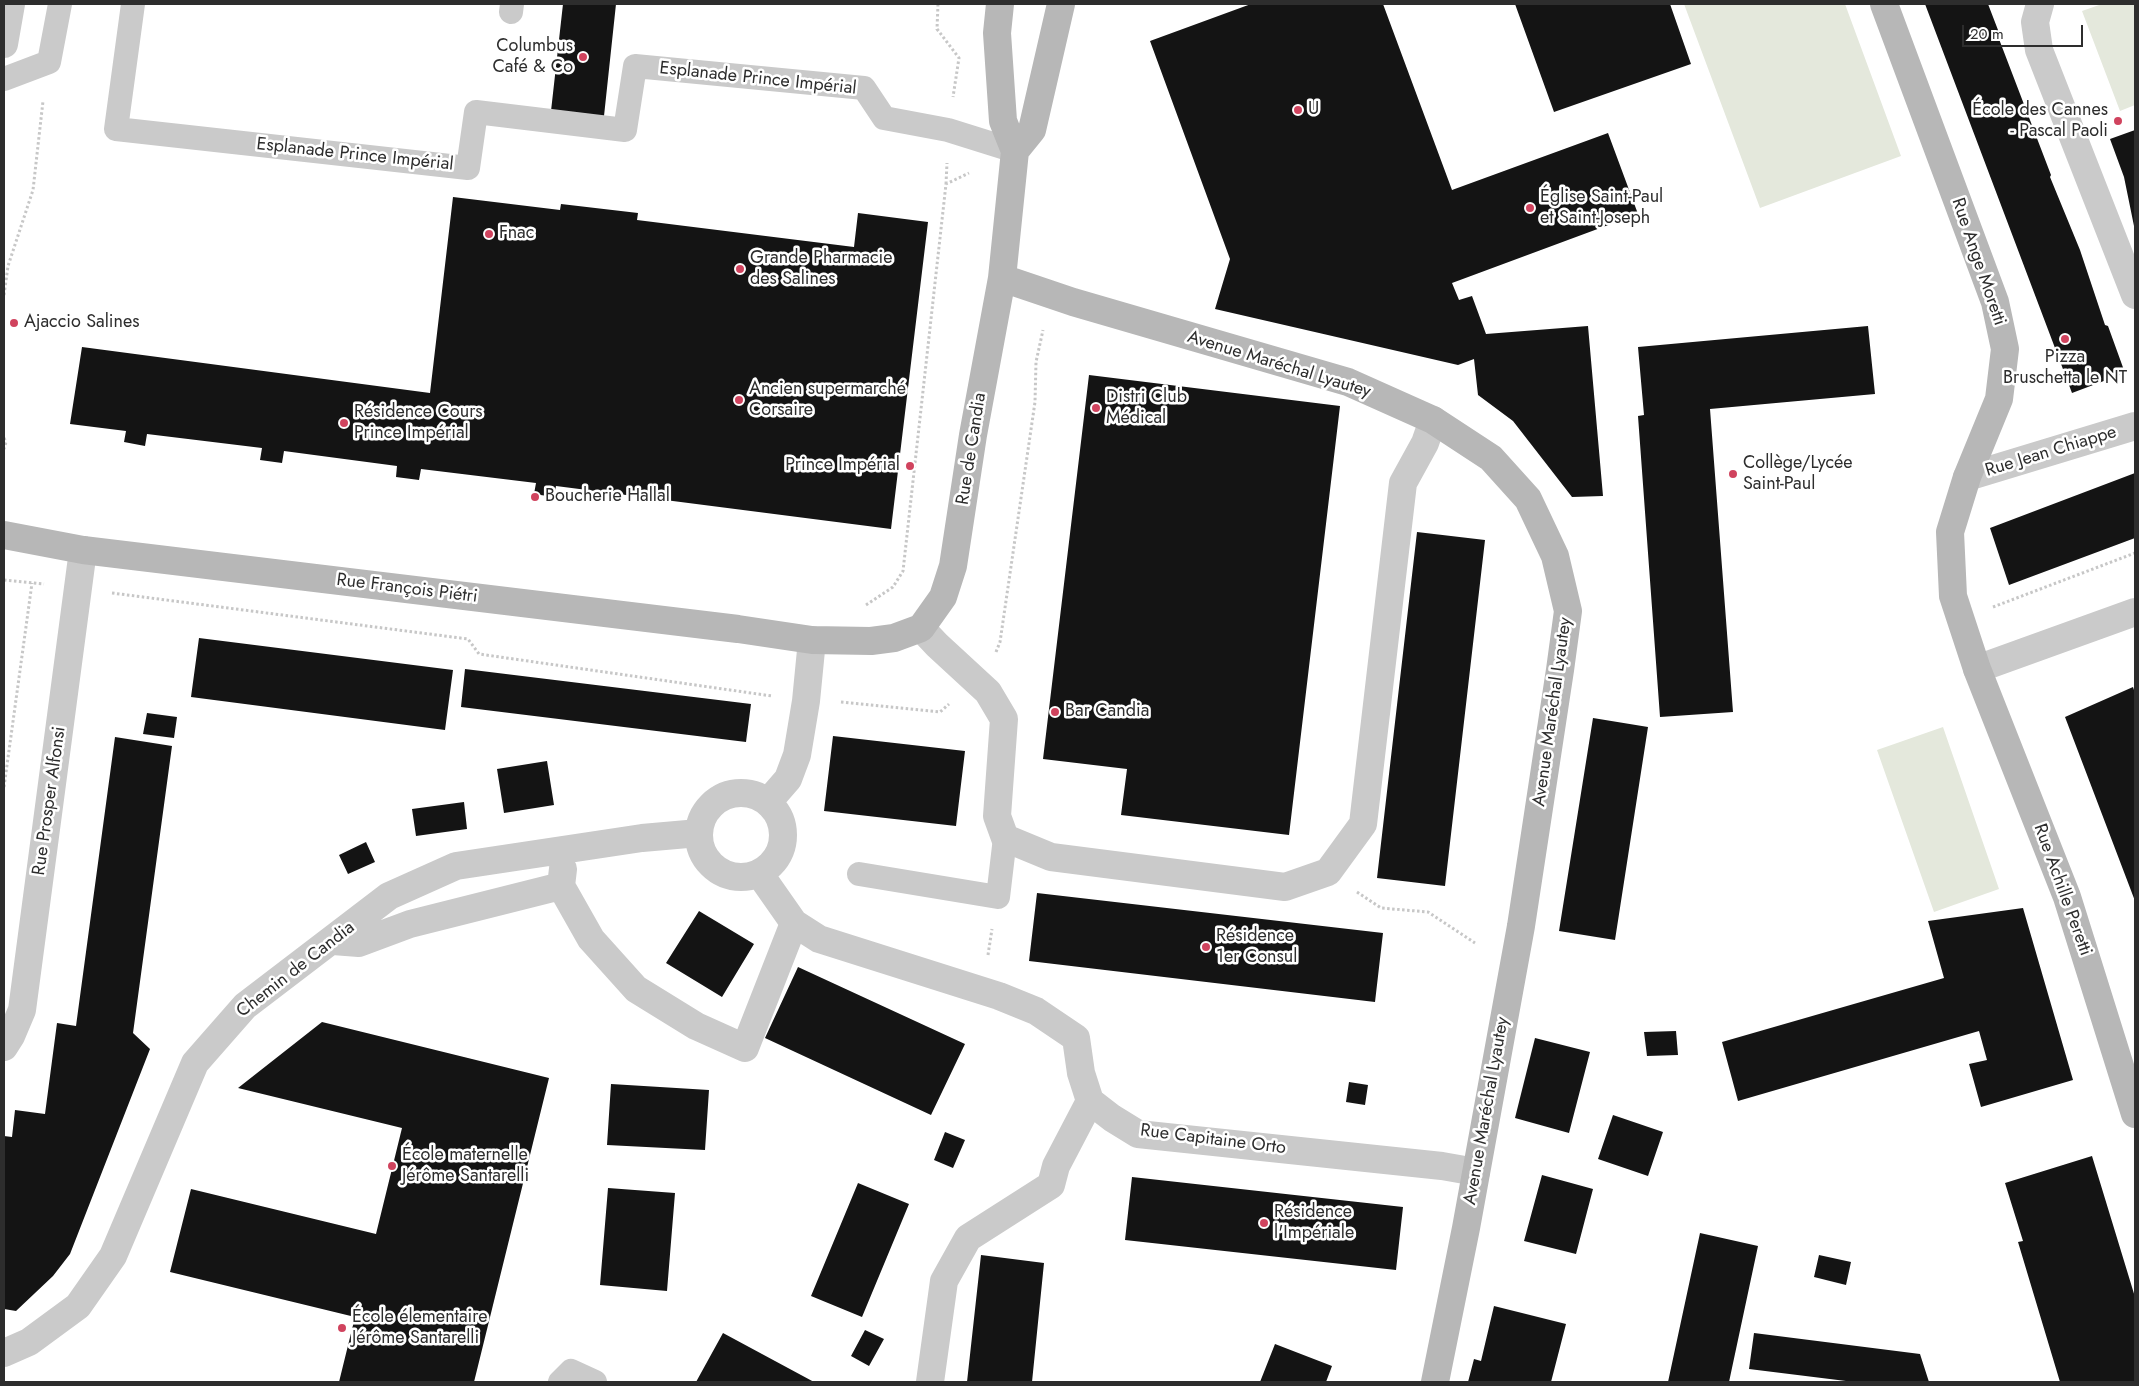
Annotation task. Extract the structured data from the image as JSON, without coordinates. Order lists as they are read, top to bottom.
{
  "streets": {
    "street": [
      "Rue Ange Moretti",
      "Avenue Maréchal Lyautey",
      "Rue de Candia",
      "Rue Jean Chiappe",
      "Rue François Piétri",
      "Rue Prosper Alfonsi",
      "Rue Achille Peretti",
      "Chemin de Candia",
      "Rue Capitaine Orto"
    ],
    "lane": ["Esplanade Prince Impérial"]
  },
  "crossings": [
    ["Esplanade Prince Impérial", "Rue de Candia"],
    ["Rue Ange Moretti", "Rue Jean Chiappe"],
    ["Rue Ange Moretti", "Rue Achille Peretti"],
    ["Avenue Maréchal Lyautey", "Rue de Candia"],
    ["Avenue Maréchal Lyautey", "Rue Capitaine Orto"],
    ["Rue François Piétri", "Rue Prosper Alfonsi"]
  ],
  "places": [
    "Columbus Café & Co",
    "U",
    "École des Cannes - Pascal Paoli",
    "Église Saint-Paul et Saint-Joseph",
    "Fnac",
    "Grande Pharmacie des Salines",
    "Ajaccio Salines",
    "Pizza Bruschetta le NT",
    "Ancien supermarché Corsaire",
    "Distri Club Médical",
    "Résidence Cours Prince Impérial",
    "Prince Impérial",
    "Collège/Lycée Saint-Paul",
    "Boucherie Hallal",
    "Bar Candia",
    "Résidence 1er Consul",
    "École maternelle Jérôme Santarelli",
    "Résidence l'Impériale",
    "École élementaire Jérôme Santarelli"
  ],
  "scale_bar": "20 m"
}
